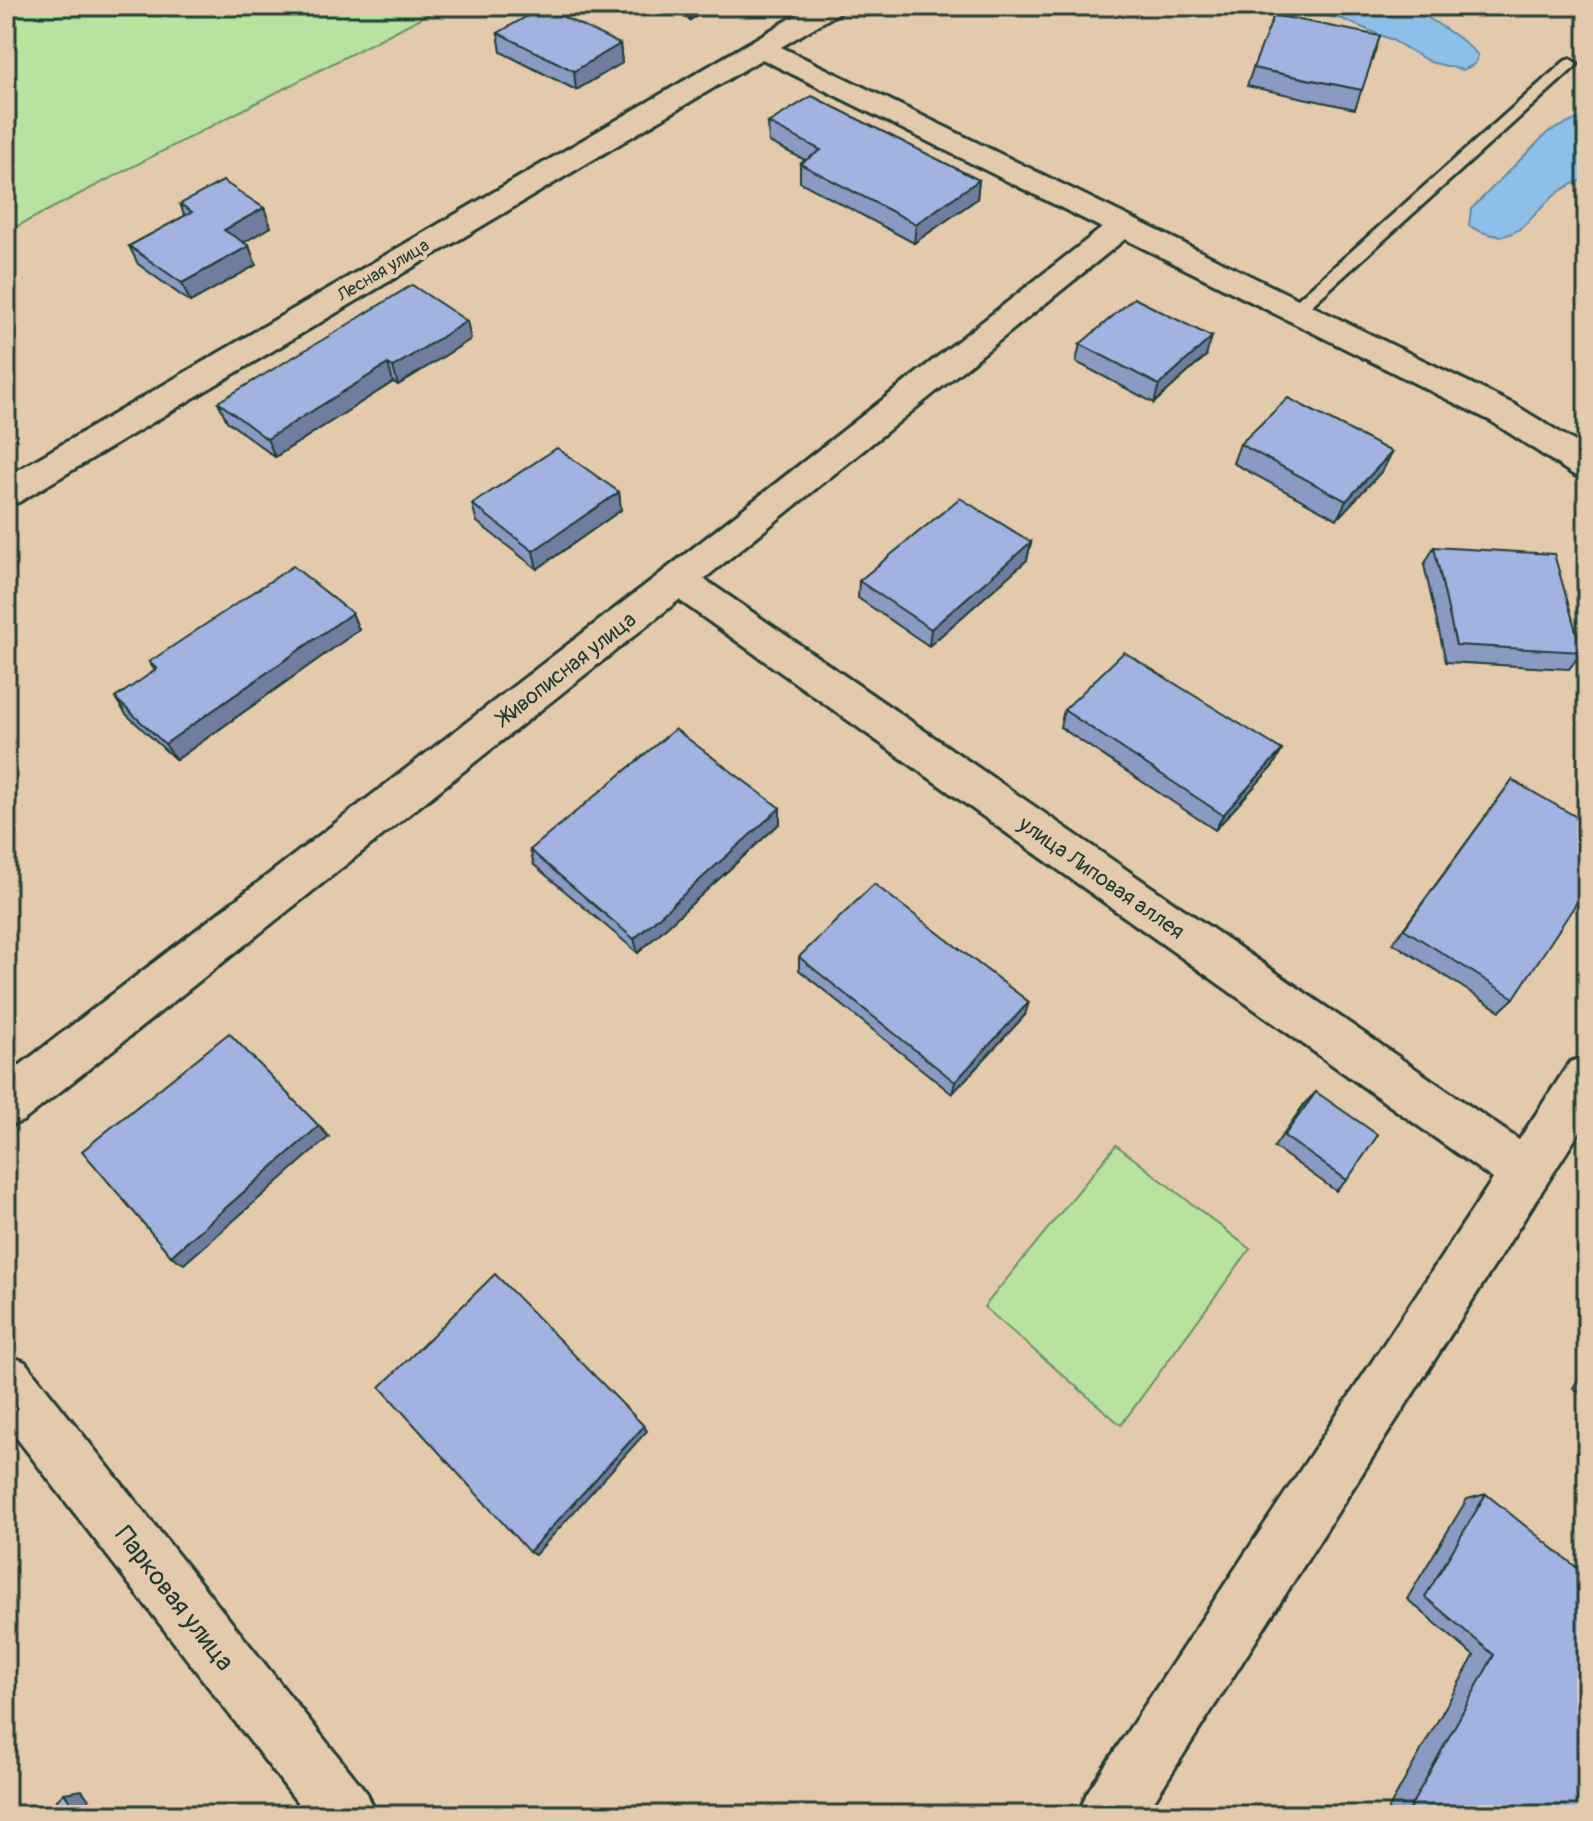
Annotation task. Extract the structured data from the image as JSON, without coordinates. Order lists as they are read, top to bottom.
{
  "streets": {
    "street": [
      "Лесная улица",
      "Живописная улица",
      "улица Липовая аллея",
      "Парковая улица"
    ]
  },
  "crossings": [
    ["Живописная улица", "улица Липовая аллея"]
  ]
}
